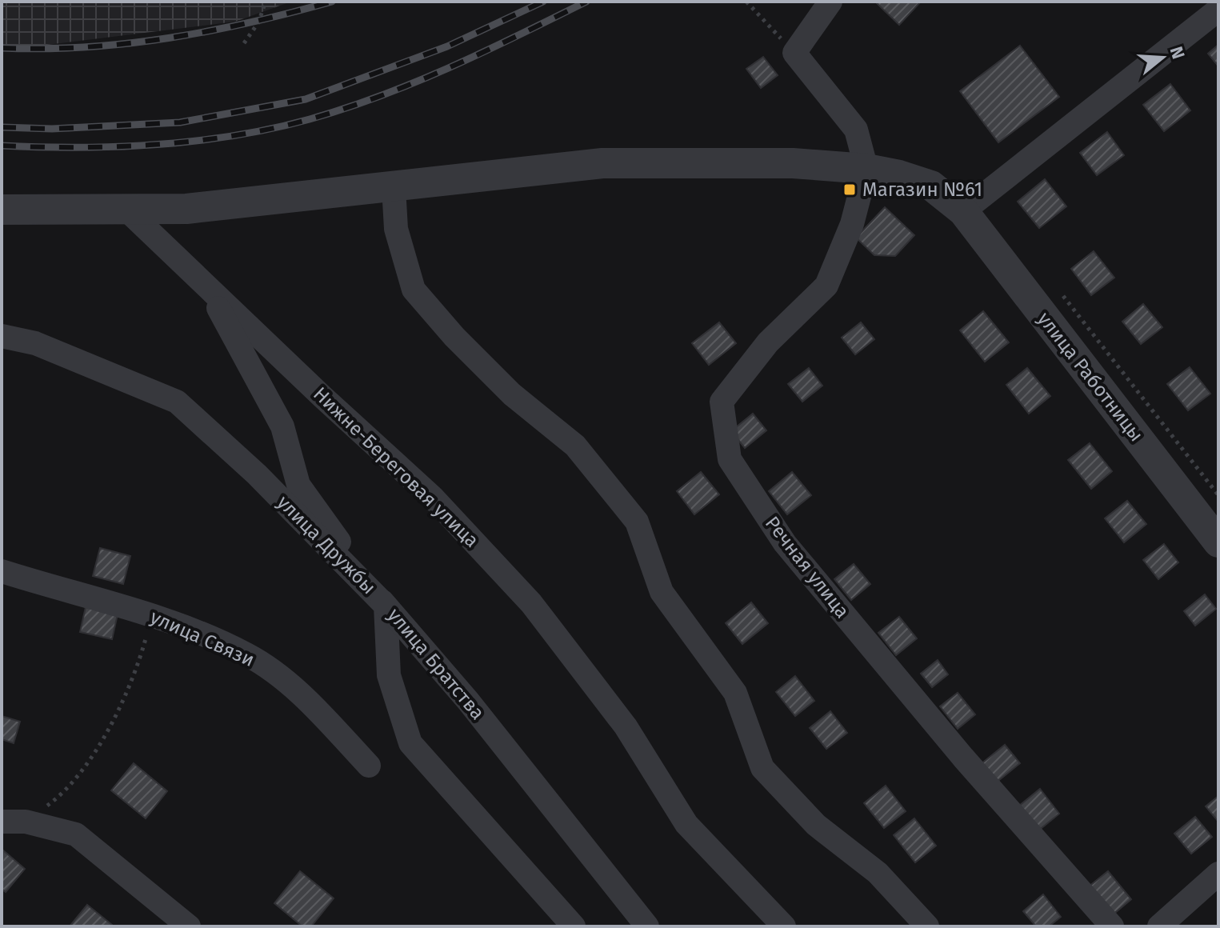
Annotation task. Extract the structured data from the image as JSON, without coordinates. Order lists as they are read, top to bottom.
{
  "streets": {
    "street": [
      "улица Работницы",
      "Нижне-Береговая улица",
      "улица Дружбы",
      "Речная улица",
      "улица Связи",
      "улица Братства"
    ]
  },
  "crossings": [
    ["улица Работницы", "Нижне-Береговая улица"],
    ["улица Работницы", "Речная улица"],
    ["Нижне-Береговая улица", "улица Братства"],
    ["улица Дружбы", "улица Братства"]
  ],
  "places": {
    "transit": ["Магазин №61"]
  },
  "north": "right"
}
